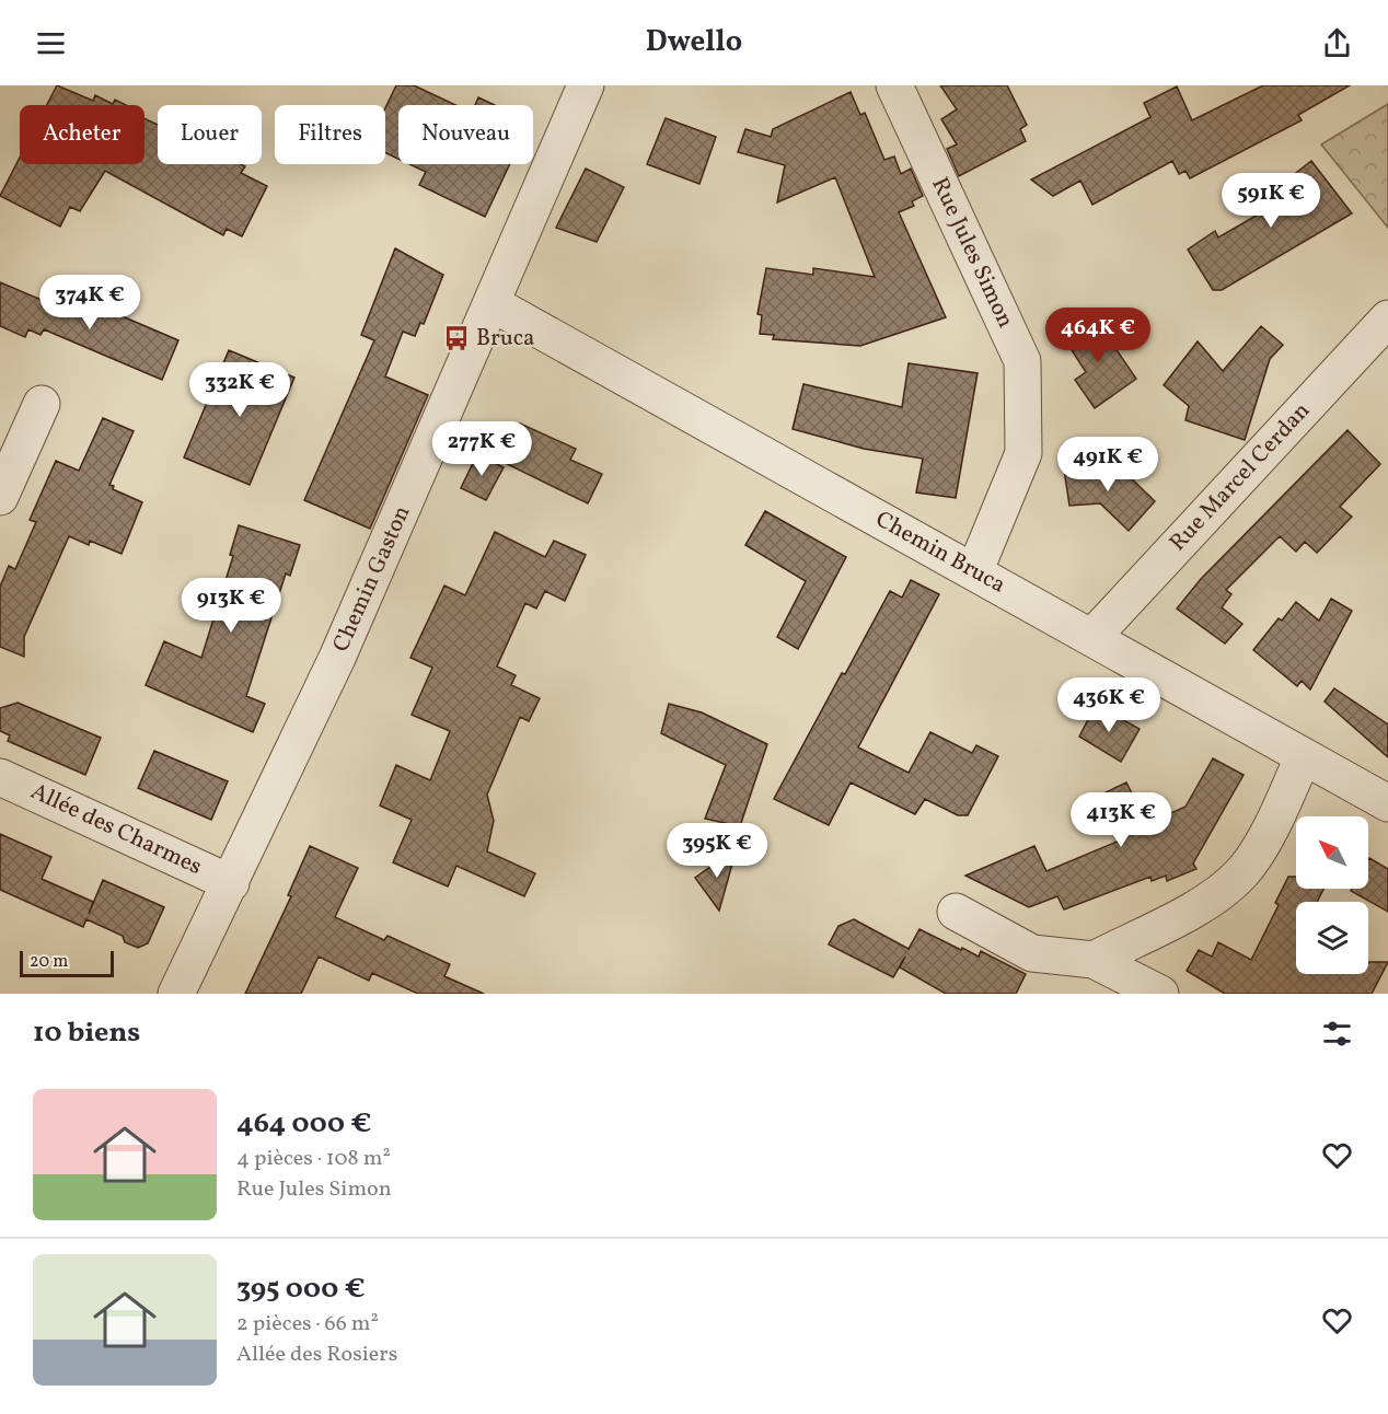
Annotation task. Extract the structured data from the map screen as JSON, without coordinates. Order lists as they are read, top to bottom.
{
  "streets": {
    "street": [
      "Rue Jules Simon",
      "Rue Marcel Cerdan",
      "Chemin Bruca",
      "Chemin Gaston",
      "Allée des Charmes"
    ]
  },
  "crossings": [
    ["Rue Jules Simon", "Chemin Bruca"],
    ["Rue Marcel Cerdan", "Chemin Bruca"],
    ["Chemin Bruca", "Chemin Gaston"],
    ["Chemin Gaston", "Allée des Charmes"]
  ],
  "places": {
    "bus stop": ["Bruca"]
  },
  "scale_bar": "20 m",
  "north": "top left",
  "page": {
    "header": "Dwello",
    "chip": [
      "Acheter",
      "Louer",
      "Filtres",
      "Nouveau"
    ],
    "price": [
      "591K €",
      "374K €",
      "464K €",
      "332K €",
      "277K €",
      "491K €",
      "913K €",
      "436K €",
      "413K €",
      "395K €"
    ],
    "scale": "20 m",
    "heading": "10 biens",
    "list": [
      {
        "name": "464 000 €",
        "note": "4 pièces · 108 m² · Rue Jules Simon"
      },
      {
        "name": "395 000 €",
        "note": "2 pièces · 66 m² · Allée des Rosiers"
      }
    ]
  }
}
